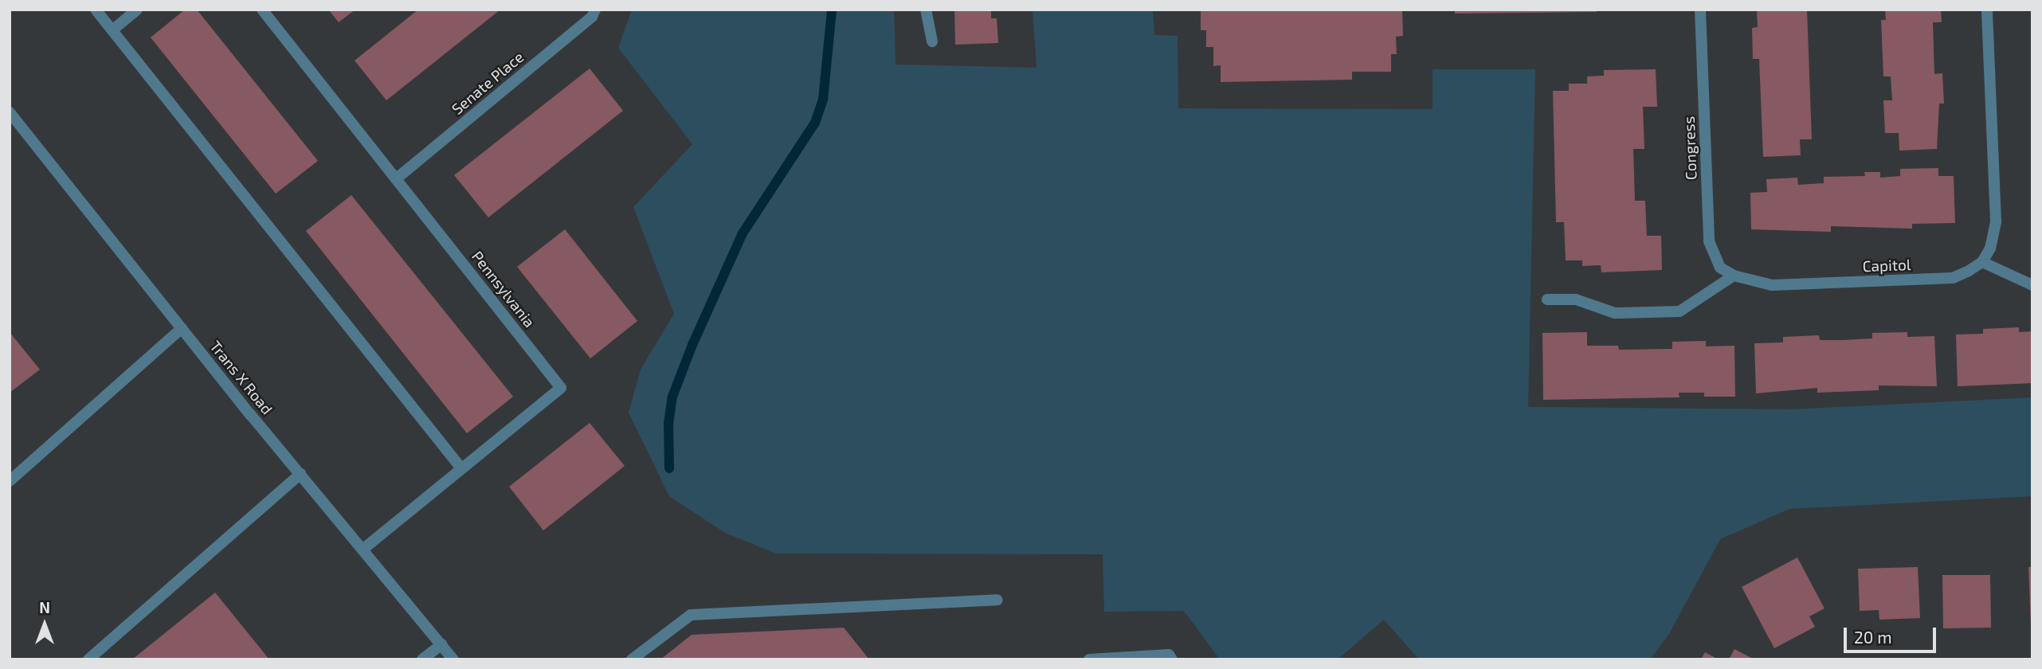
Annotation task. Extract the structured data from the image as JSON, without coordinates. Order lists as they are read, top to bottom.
{
  "streets": {
    "street": [
      "Senate Place",
      "Congress",
      "Capitol",
      "Pennsylvania",
      "Trans X Road"
    ]
  },
  "crossings": [
    ["Senate Place", "Pennsylvania"],
    ["Congress", "Capitol"],
    ["Pennsylvania", "Trans X Road"]
  ],
  "scale_bar": "20 m",
  "north": "top"
}
